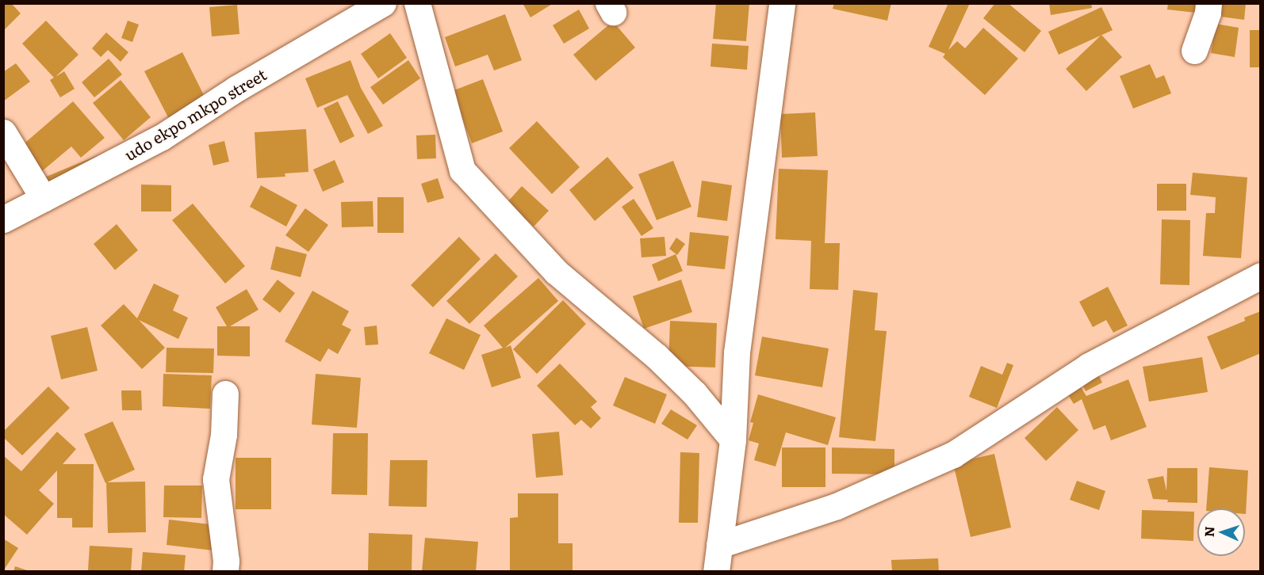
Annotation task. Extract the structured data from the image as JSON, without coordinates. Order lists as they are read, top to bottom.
{
  "streets": {
    "street": ["udo ekpo mkpo street"]
  },
  "north": "left"
}
